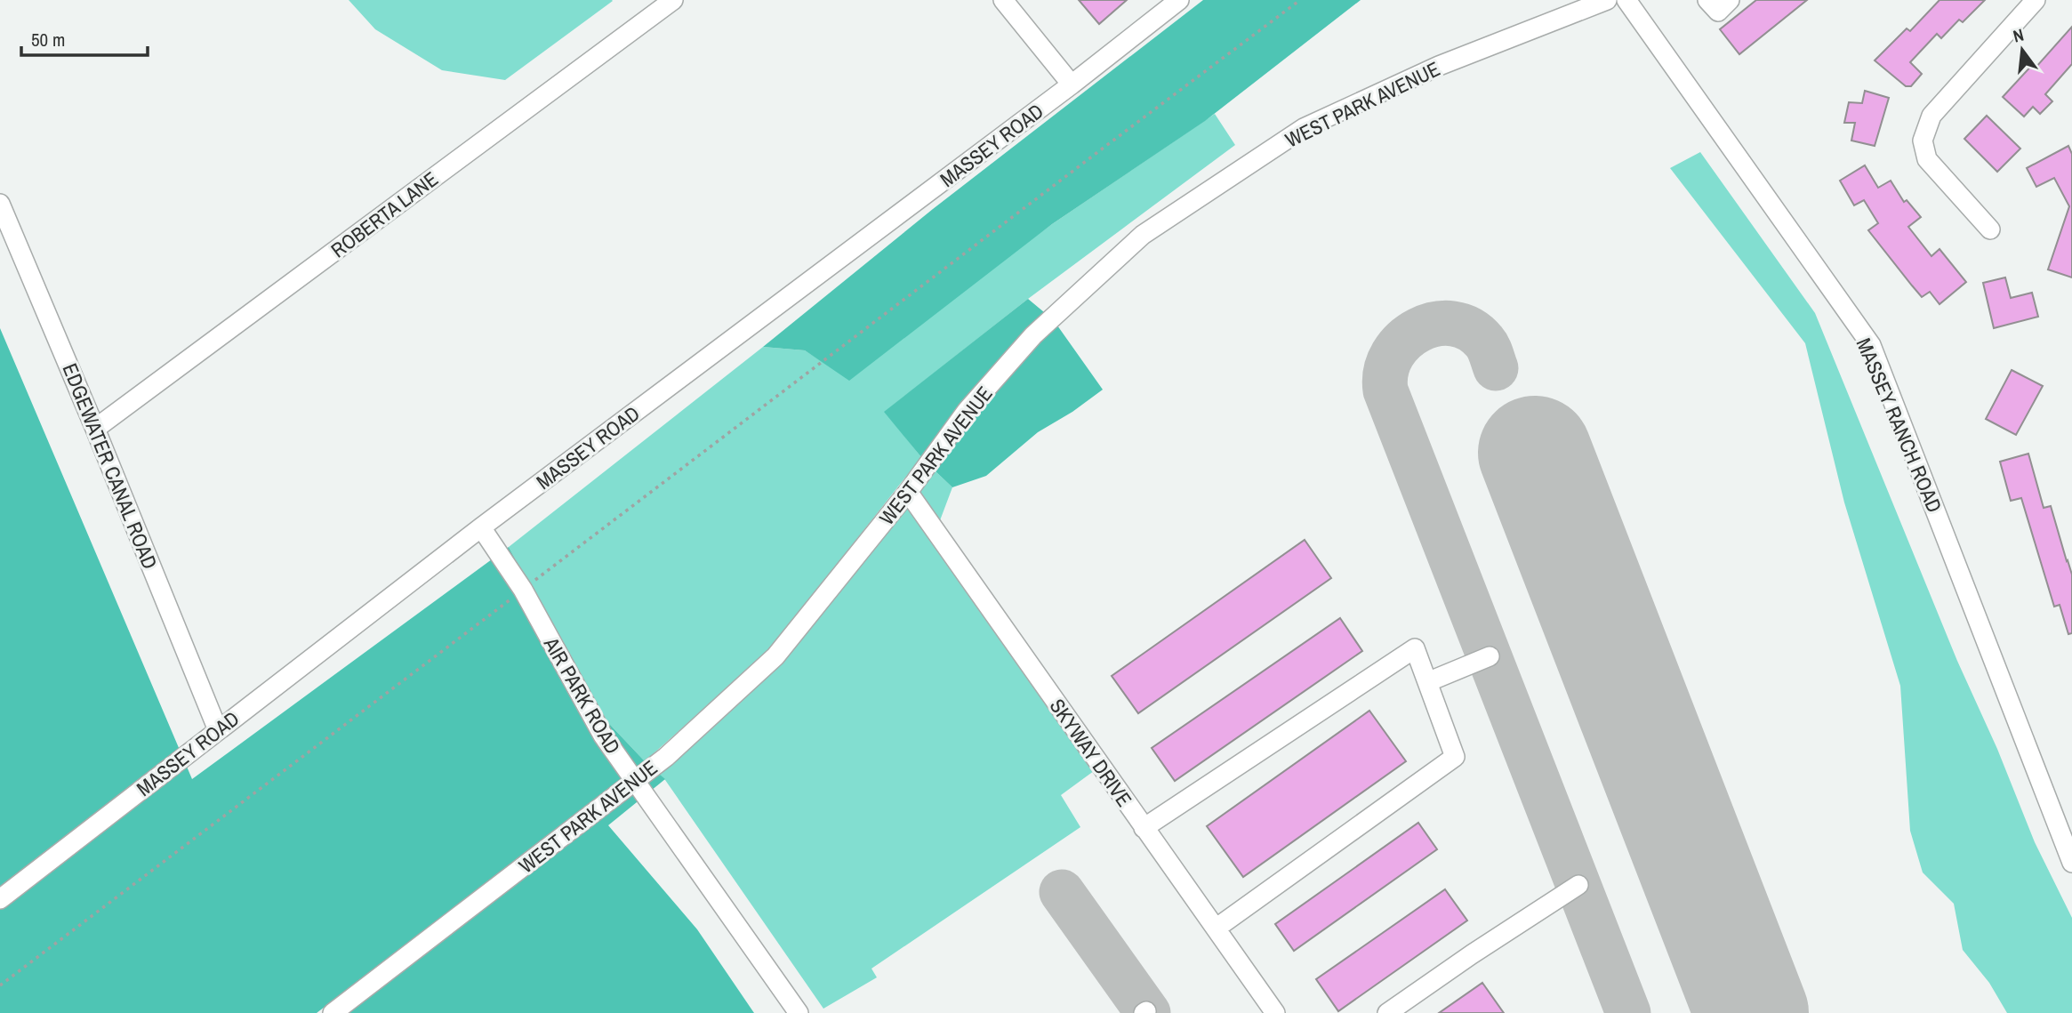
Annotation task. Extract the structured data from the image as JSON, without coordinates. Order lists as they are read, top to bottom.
{
  "streets": {
    "street": [
      "WEST PARK AVENUE",
      "MASSEY ROAD",
      "ROBERTA LANE",
      "MASSEY RANCH ROAD",
      "EDGEWATER CANAL ROAD",
      "AIR PARK ROAD",
      "SKYWAY DRIVE"
    ]
  },
  "crossings": [
    ["WEST PARK AVENUE", "AIR PARK ROAD"],
    ["WEST PARK AVENUE", "SKYWAY DRIVE"],
    ["MASSEY ROAD", "EDGEWATER CANAL ROAD"],
    ["MASSEY ROAD", "AIR PARK ROAD"],
    ["ROBERTA LANE", "EDGEWATER CANAL ROAD"]
  ],
  "scale_bar": "50 m",
  "north": "top"
}
